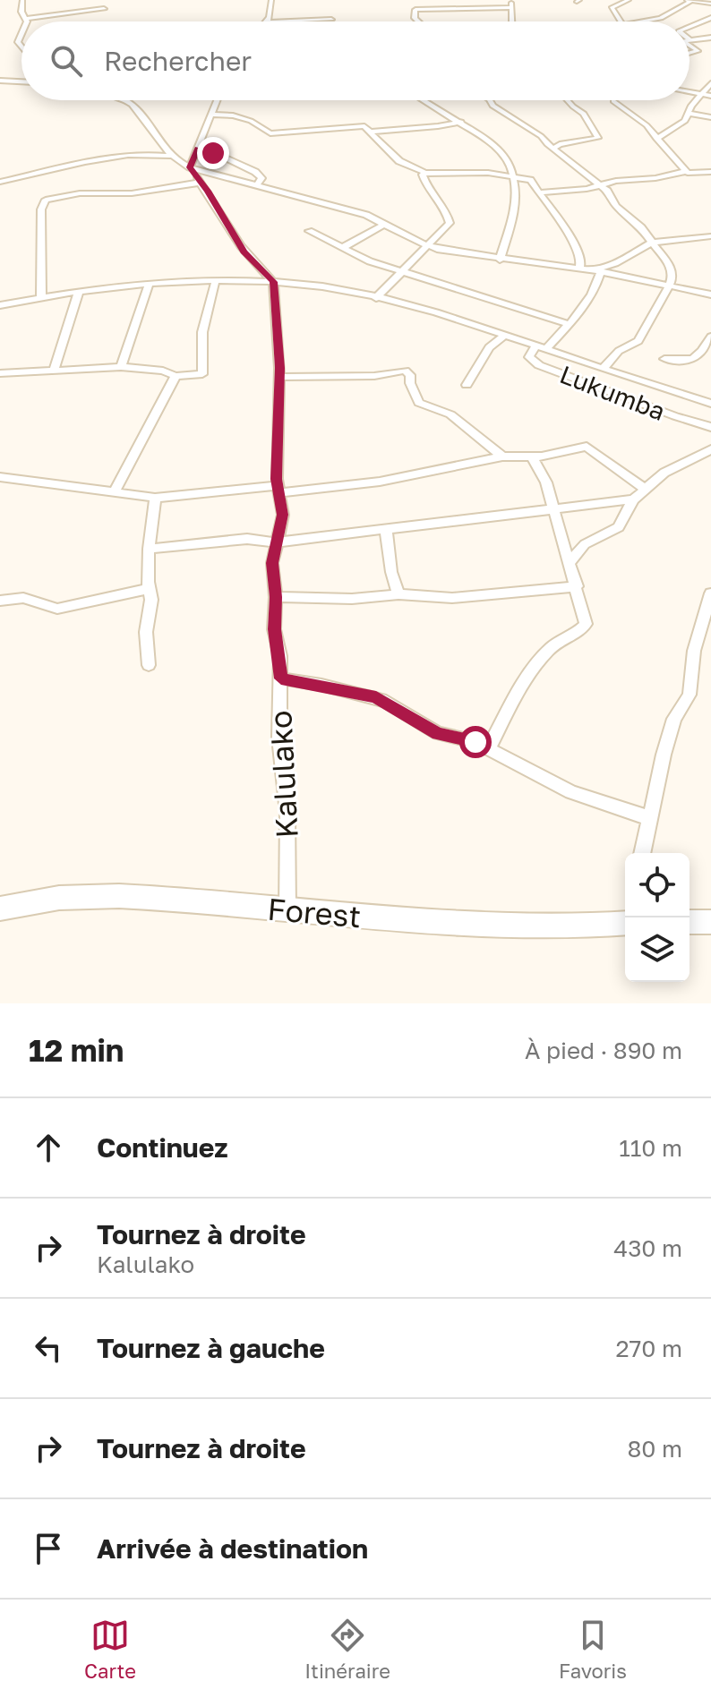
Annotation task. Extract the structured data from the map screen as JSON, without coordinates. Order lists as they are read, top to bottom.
{
  "streets": {
    "street": ["Lukumba", "Kalulako", "Forest"]
  },
  "crossings": [
    ["Kalulako", "Forest"]
  ],
  "page": {
    "search": "Rechercher",
    "heading": ["12 min", "À pied · 890 m"],
    "list": [
      ["Continuez", "110 m"],
      ["Tournez à droite", "Kalulako", "430 m"],
      ["Tournez à gauche", "270 m"],
      ["Tournez à droite", "80 m"],
      "Arrivée à destination"
    ],
    "nav": ["Carte", "Itinéraire", "Favoris"]
  }
}
